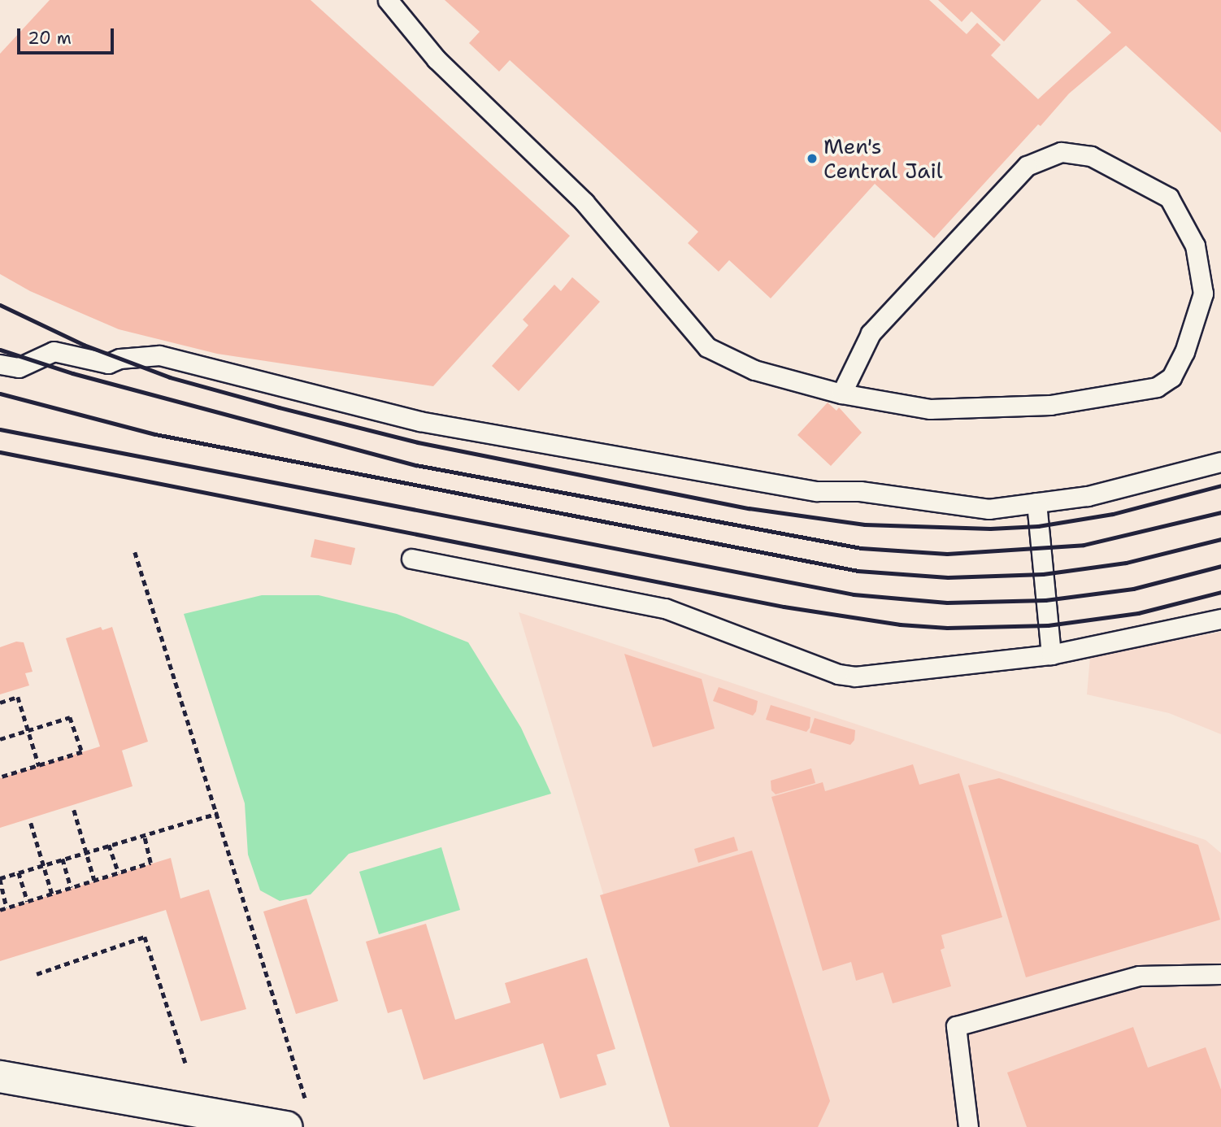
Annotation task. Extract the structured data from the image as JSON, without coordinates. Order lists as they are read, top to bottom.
{
  "places": ["Men's Central Jail"],
  "scale_bar": "20 m"
}
